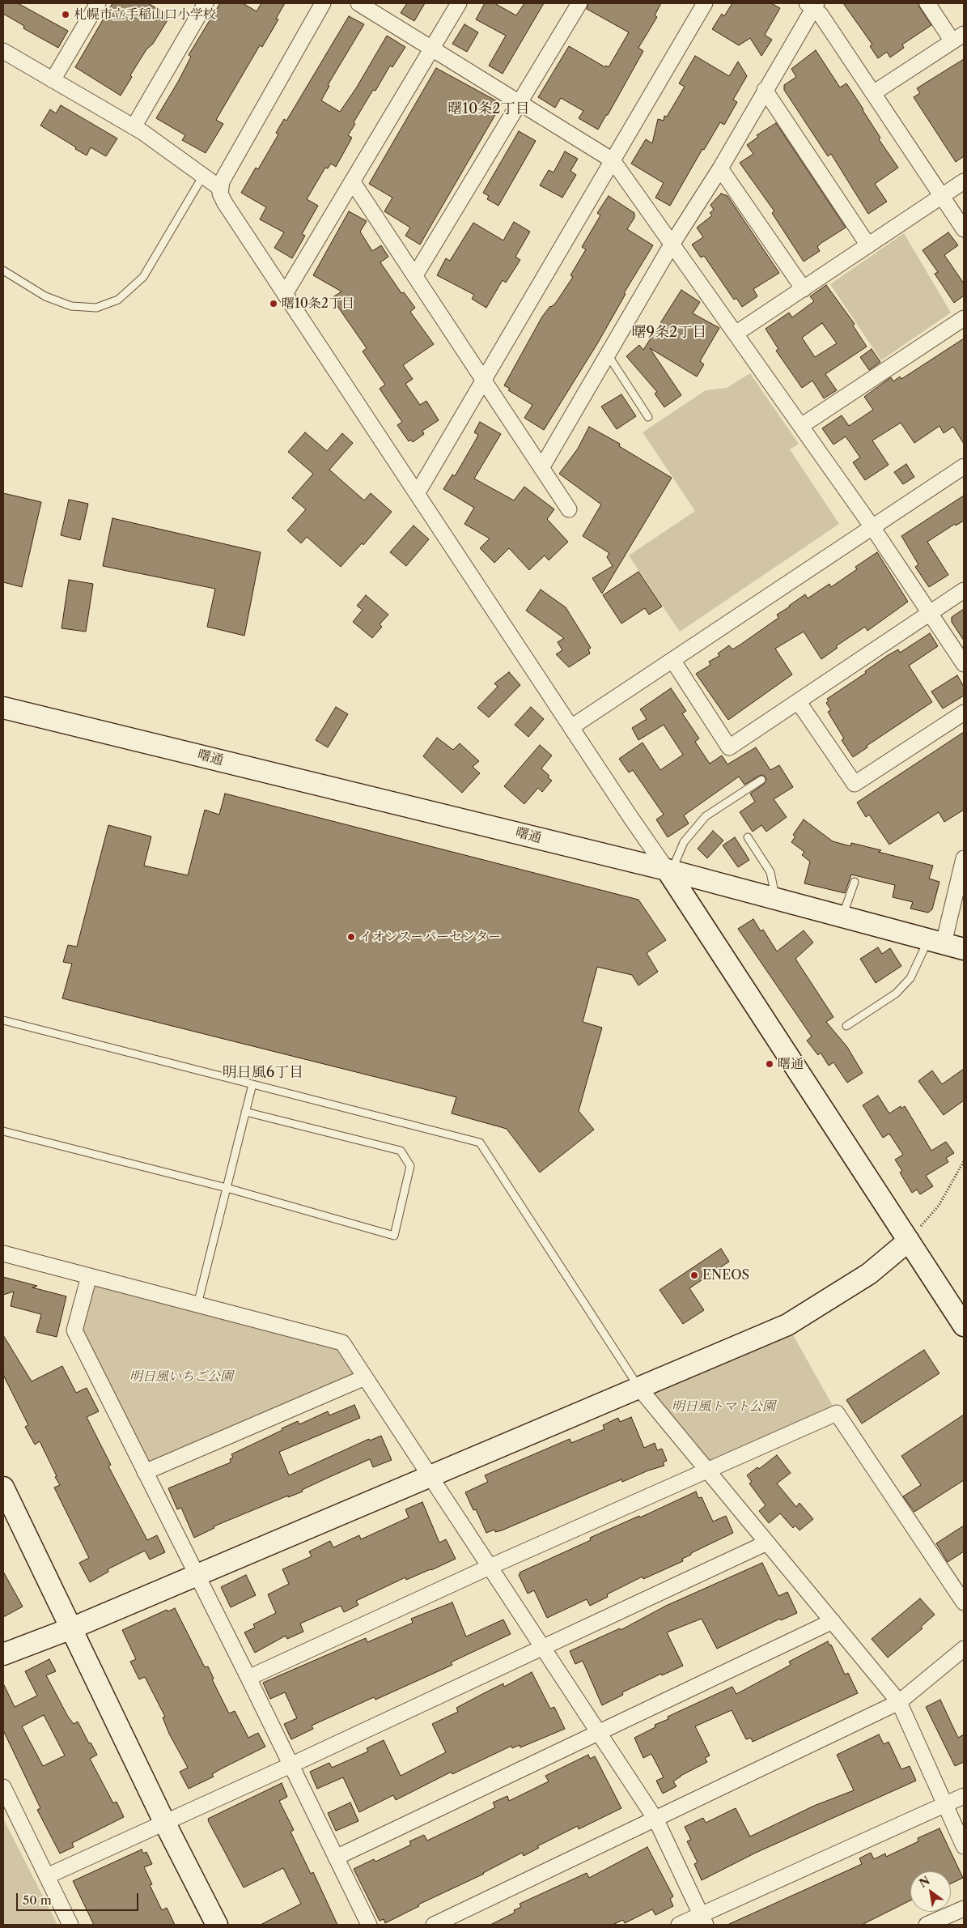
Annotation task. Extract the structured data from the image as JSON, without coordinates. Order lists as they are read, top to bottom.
{
  "streets": {
    "street": ["曙通"]
  },
  "districts": ["曙10条2丁目", "曙9条2丁目", "明日風6丁目"],
  "parks": ["明日風いちご公園", "明日風トマト公園"],
  "places": [
    "札幌市立手稲山口小学校",
    "曙10条2丁目",
    "イオンスーパーセンター",
    "曙通",
    "ENEOS"
  ],
  "scale_bar": "50 m",
  "north": "top left"
}
